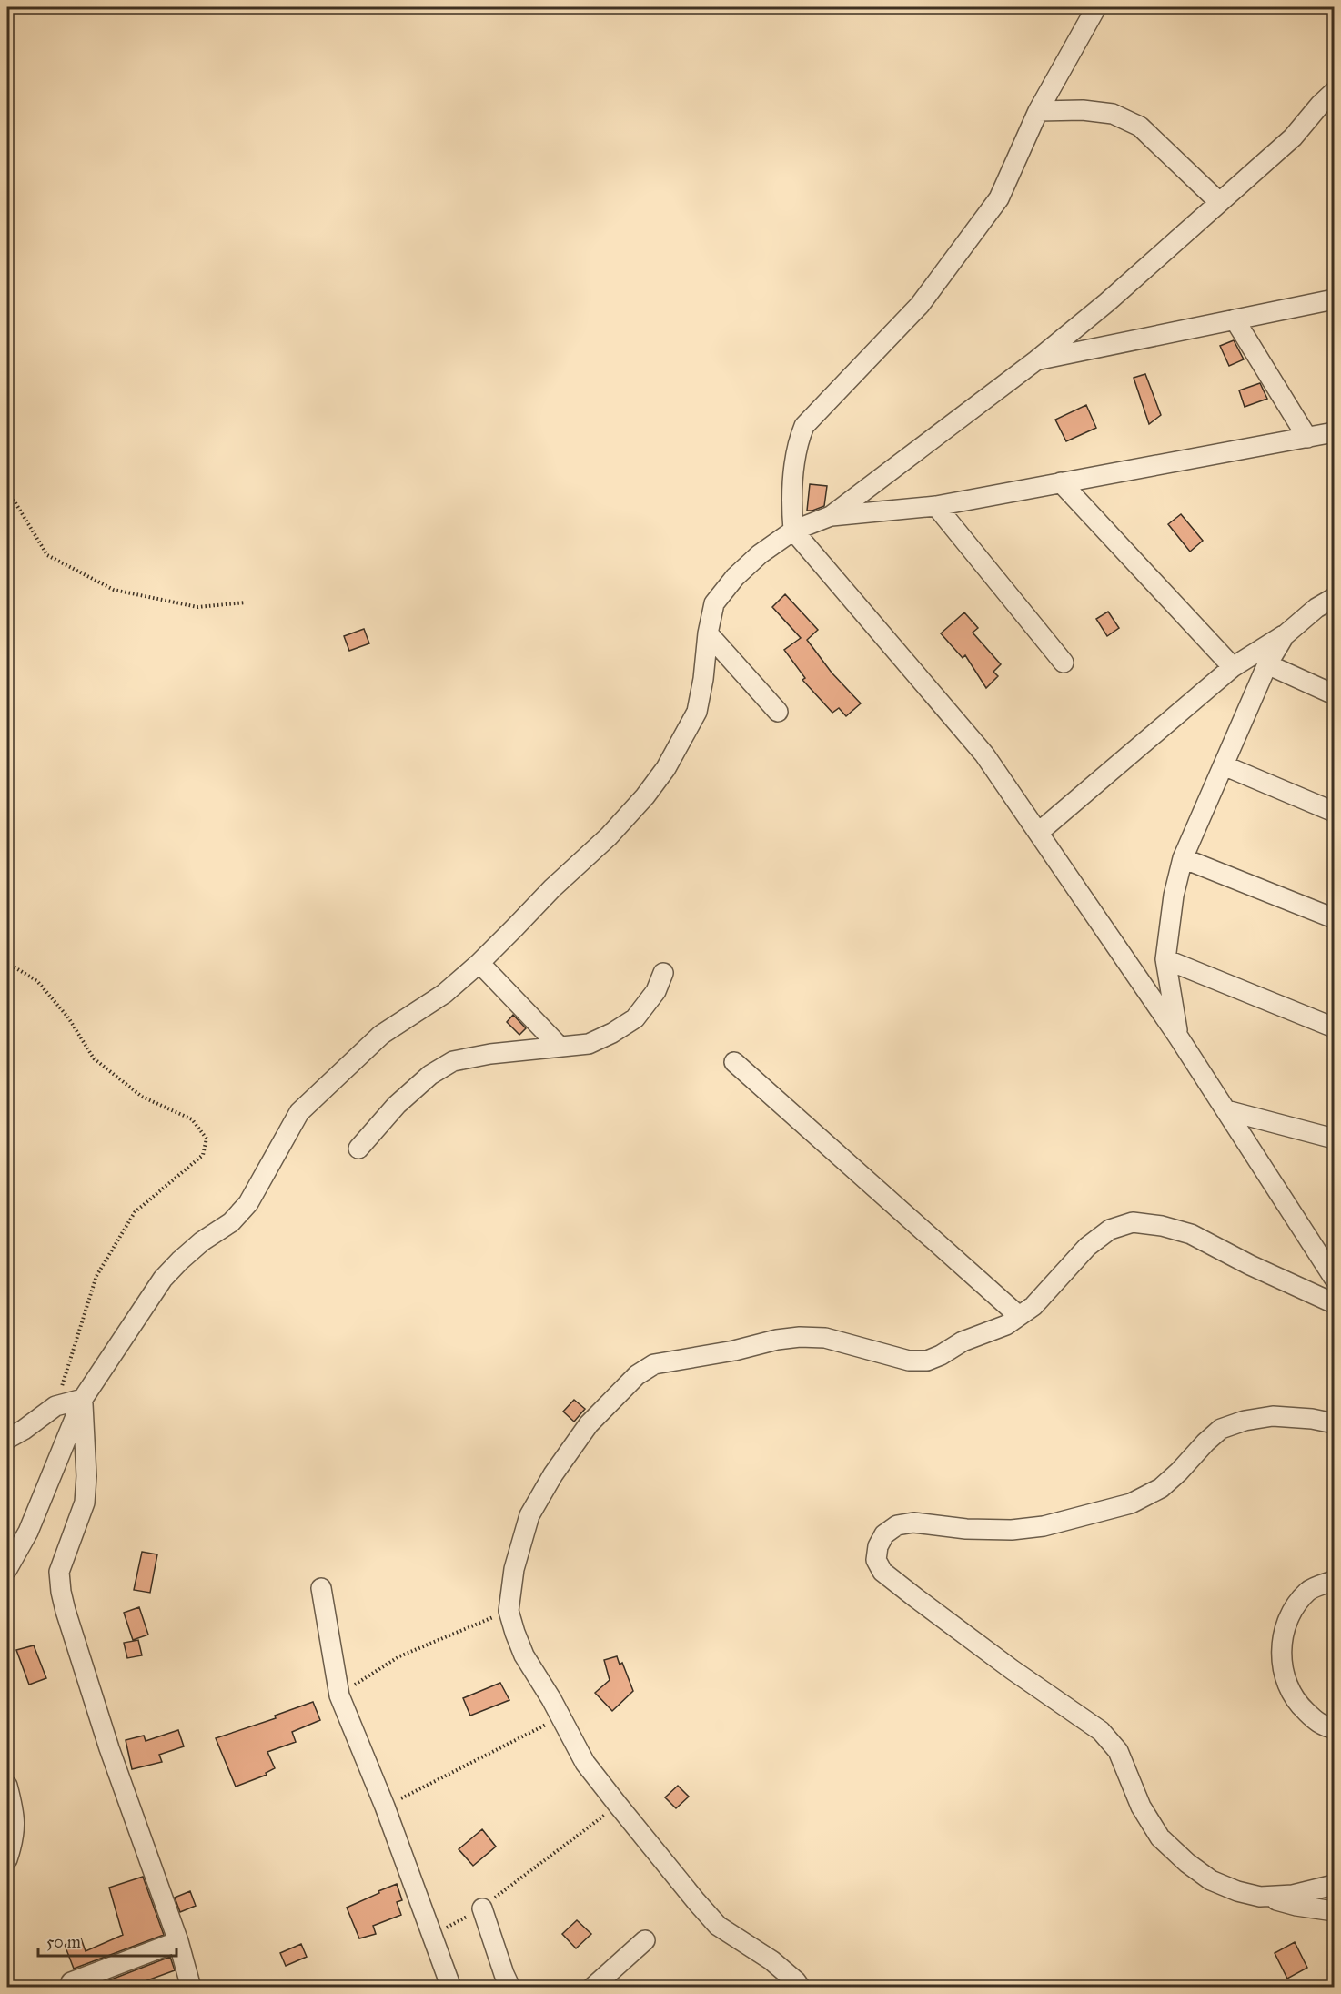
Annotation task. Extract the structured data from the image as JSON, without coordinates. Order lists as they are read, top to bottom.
{
  "scale_bar": "50 m"
}
